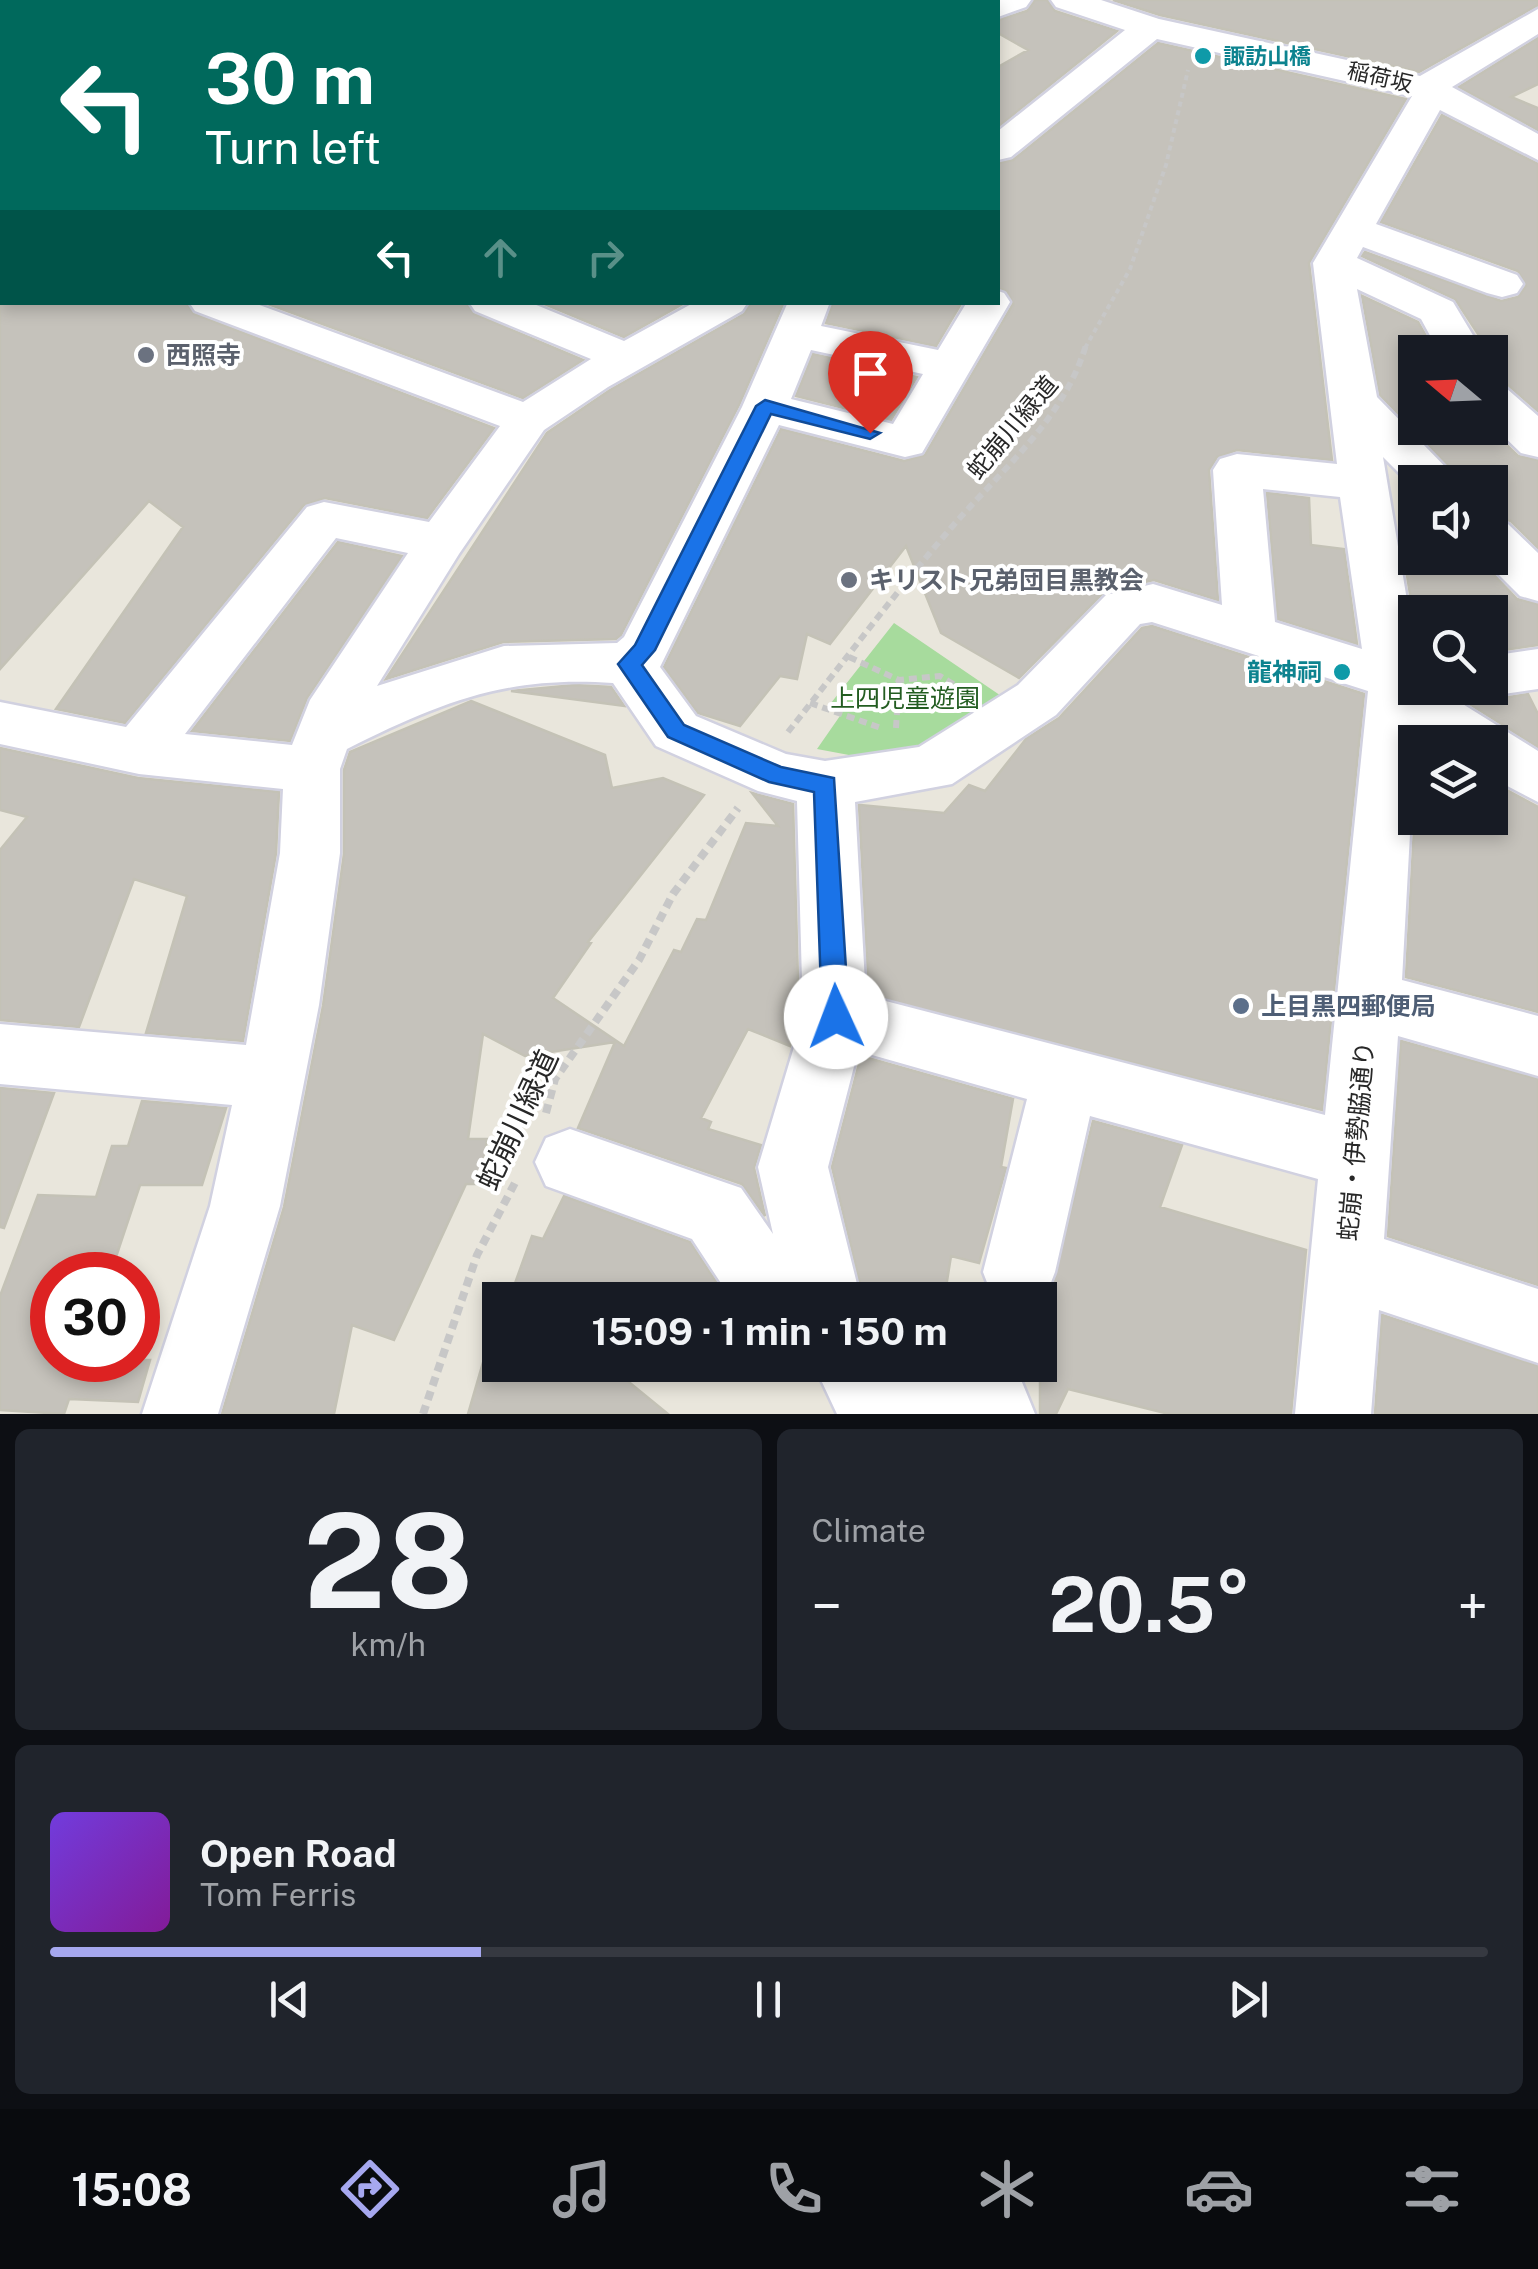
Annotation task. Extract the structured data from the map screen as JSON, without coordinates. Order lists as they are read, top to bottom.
{
  "streets": {
    "street": ["稲荷坂", "蛇崩・伊勢脇通り"],
    "path": ["蛇崩川緑道"]
  },
  "crossings": [
    ["稲荷坂", "蛇崩川緑道"]
  ],
  "parks": ["上四児童遊園"],
  "places": [
    "諏訪山橋",
    "西照寺",
    "キリスト兄弟団目黒教会",
    "龍神祠",
    "上目黒四郵便局"
  ],
  "north": "left",
  "page": {
    "turn": ["30 m", "Turn left"],
    "limit": "30",
    "trip": "15:09 · 1 min · 150 m",
    "tile": [
      ["28", "km/h"],
      "Climate"
    ],
    "heat": ["−", "20.5°", "+"],
    "song": ["Open Road", "Tom Ferris"],
    "tabs": "15:08"
  }
}
